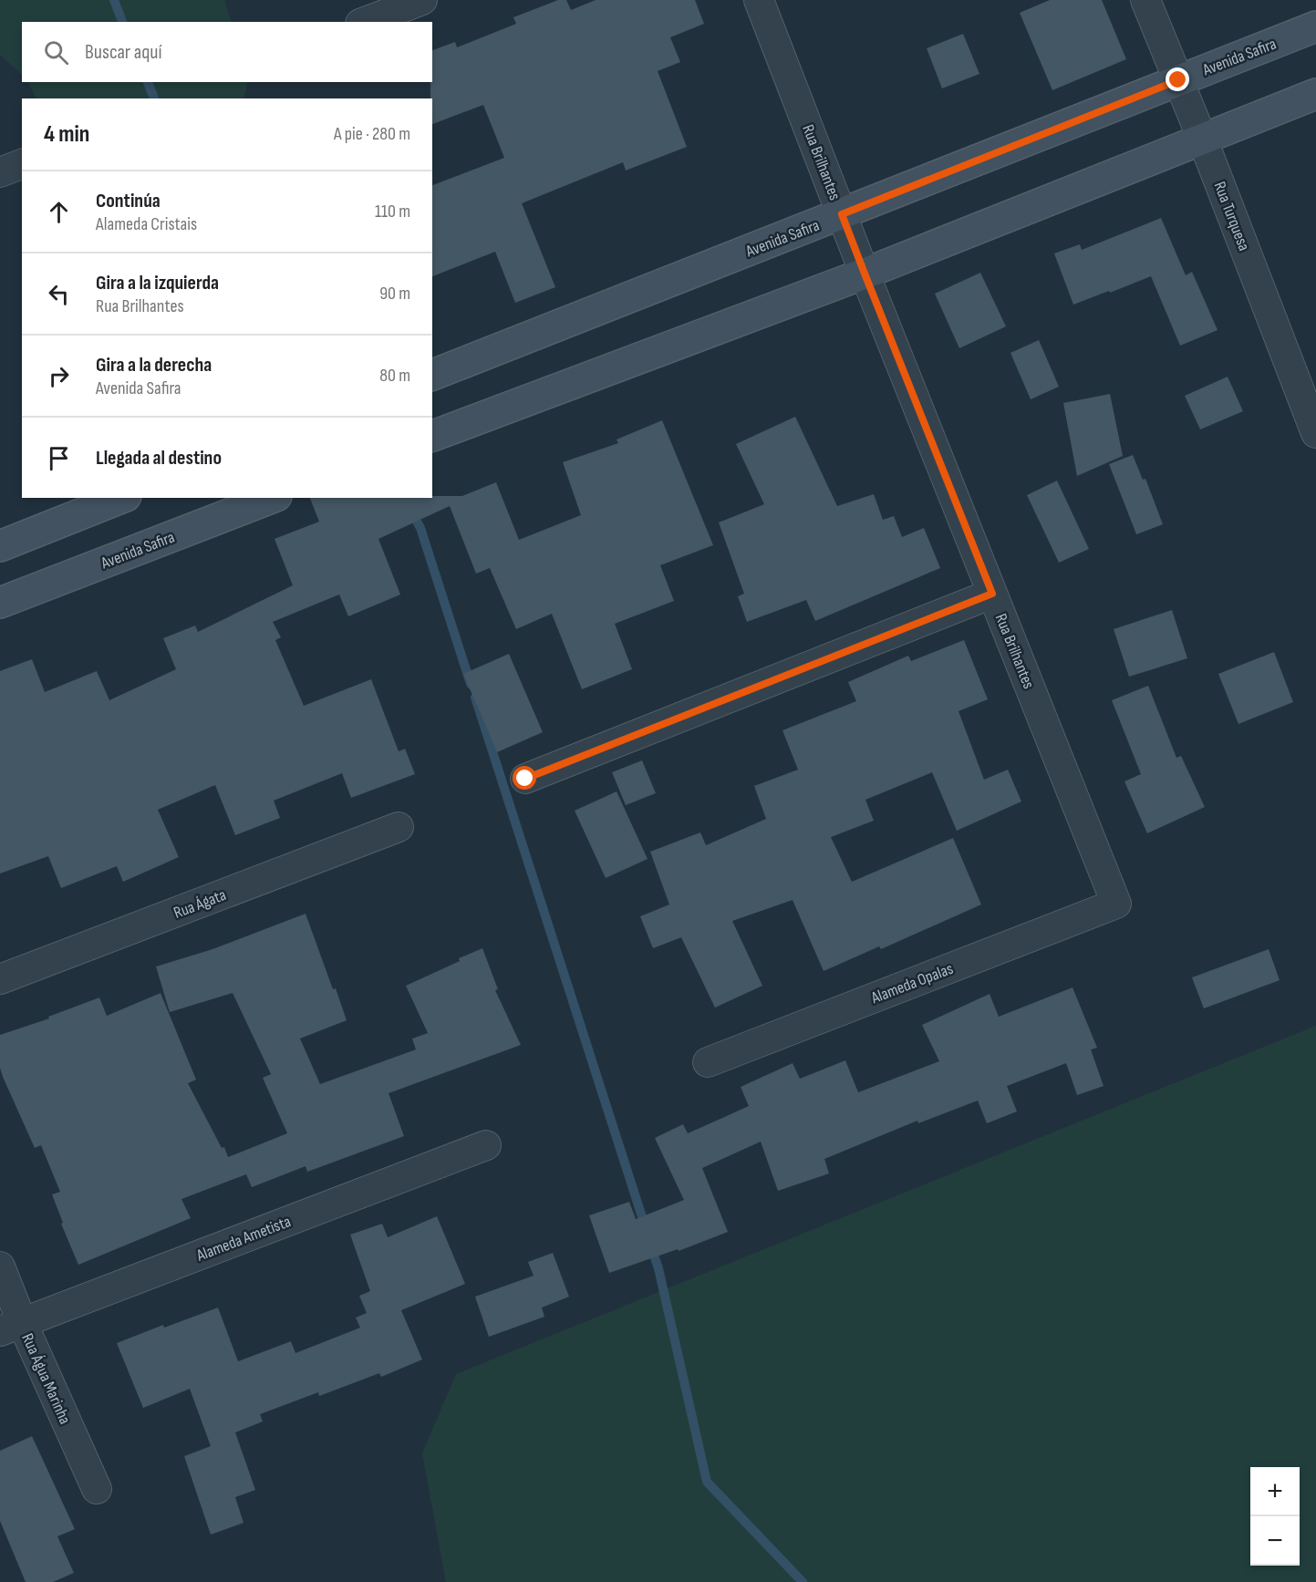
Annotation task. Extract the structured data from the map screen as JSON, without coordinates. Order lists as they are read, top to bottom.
{
  "streets": {
    "street": [
      "Avenida Safira",
      "Rua Brilhantes",
      "Rua Turquesa",
      "Rua Ágata",
      "Alameda Opalas",
      "Alameda Ametista",
      "Rua Água Marinha"
    ]
  },
  "crossings": [
    ["Avenida Safira", "Rua Brilhantes"],
    ["Avenida Safira", "Rua Turquesa"],
    ["Rua Brilhantes", "Alameda Opalas"],
    ["Alameda Ametista", "Rua Água Marinha"]
  ],
  "page": {
    "search": "Buscar aquí",
    "heading": ["4 min", "A pie · 280 m"],
    "list": [
      ["Continúa", "Alameda Cristais", "110 m"],
      ["Gira a la izquierda", "Rua Brilhantes", "90 m"],
      ["Gira a la derecha", "Avenida Safira", "80 m"],
      "Llegada al destino"
    ],
    "map_buttons": ["+", "−"]
  }
}
